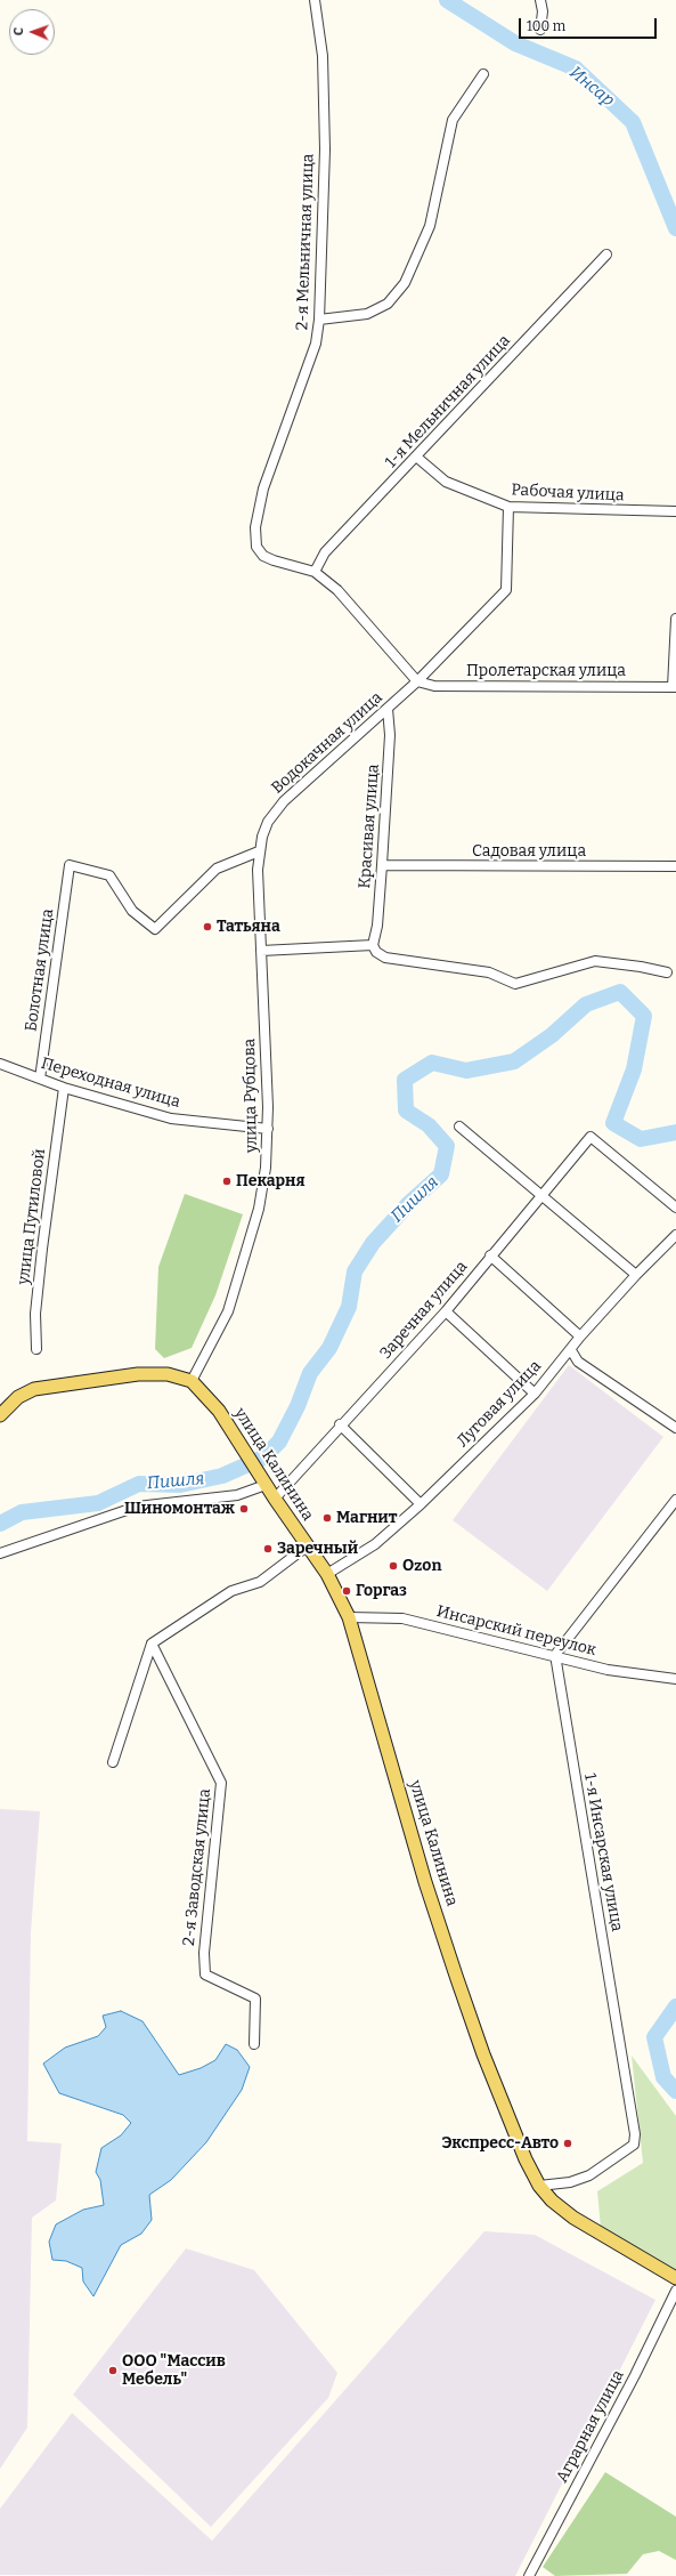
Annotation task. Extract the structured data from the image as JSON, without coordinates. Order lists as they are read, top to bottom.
{
  "streets": {
    "main road": ["улица Калинина"],
    "street": [
      "2-я Мельничная улица",
      "1-я Мельничная улица",
      "Рабочая улица",
      "Пролетарская улица",
      "Водокачная улица",
      "Красивая улица",
      "Садовая улица",
      "Болотная улица",
      "Переходная улица",
      "улица Рубцова",
      "улица Путиловой",
      "Заречная улица",
      "Луговая улица",
      "Инсарский переулок",
      "1-я Инсарская улица",
      "2-я Заводская улица",
      "Аграрная улица"
    ]
  },
  "crossings": [
    ["2-я Мельничная улица", "1-я Мельничная улица"],
    ["1-я Мельничная улица", "Рабочая улица"],
    ["Рабочая улица", "Водокачная улица"],
    ["Пролетарская улица", "Водокачная улица"],
    ["Водокачная улица", "Красивая улица"],
    ["Водокачная улица", "Болотная улица"],
    ["Водокачная улица", "улица Рубцова"],
    ["Красивая улица", "Садовая улица"],
    ["Болотная улица", "Переходная улица"],
    ["Болотная улица", "улица Рубцова"],
    ["Переходная улица", "улица Рубцова"],
    ["Переходная улица", "улица Путиловой"],
    ["улица Рубцова", "улица Калинина"],
    ["Заречная улица", "улица Калинина"],
    ["Луговая улица", "улица Калинина"],
    ["улица Калинина", "Инсарский переулок"],
    ["улица Калинина", "1-я Инсарская улица"],
    ["Инсарский переулок", "1-я Инсарская улица"]
  ],
  "water": ["Инсар", "Пишля"],
  "places": [
    "Татьяна",
    "Пекарня",
    "Шиномонтаж",
    "Магнит",
    "Заречный",
    "Ozon",
    "Горгаз",
    "Экспресс-Авто",
    "ООО \"Массив Мебель\""
  ],
  "scale_bar": "100 m",
  "north": "left"
}
